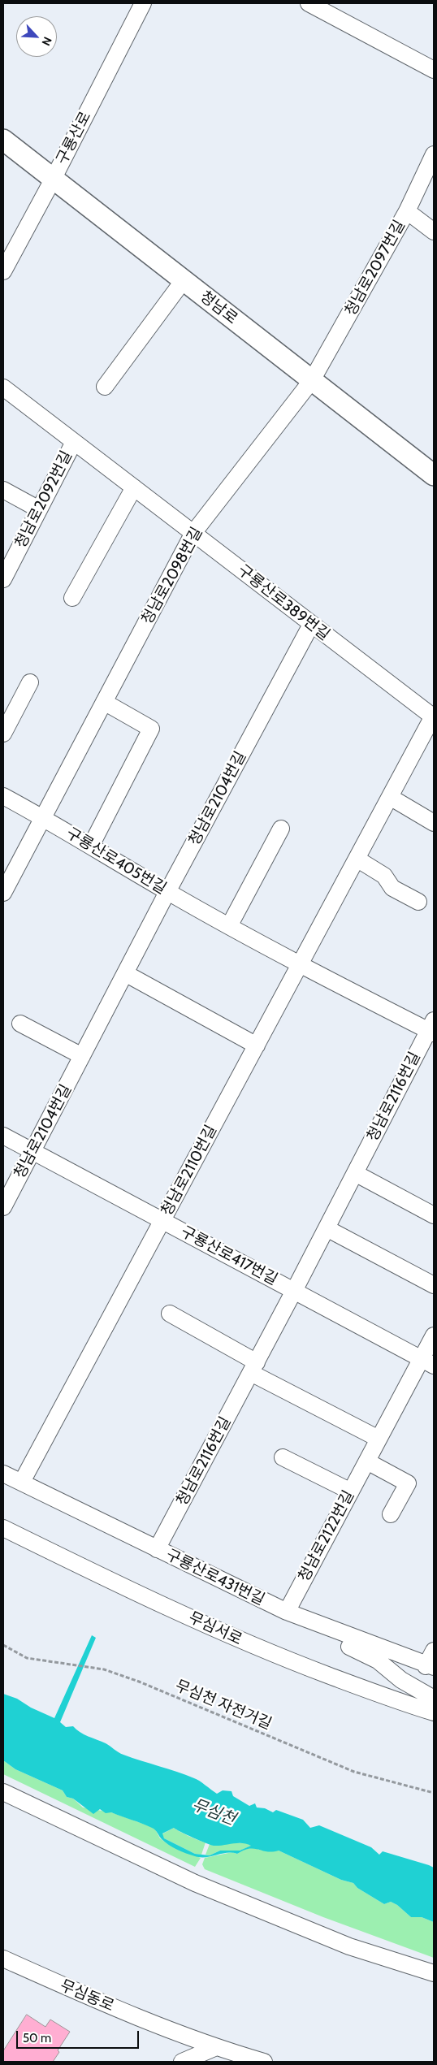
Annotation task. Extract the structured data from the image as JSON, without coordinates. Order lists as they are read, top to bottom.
{
  "streets": {
    "main road": ["청남로"],
    "street": [
      "구룡산로",
      "청남로2097번길",
      "청남로2092번길",
      "청남로2098번길",
      "구룡산로389번길",
      "청남로2104번길",
      "구룡산로405번길",
      "청남로2116번길",
      "청남로2110번길",
      "구룡산로417번길",
      "청남로2122번길",
      "구룡산로431번길",
      "무심서로",
      "무심동로"
    ],
    "path": ["무심천 자전거길"]
  },
  "crossings": [
    ["구룡산로", "청남로"],
    ["청남로2097번길", "청남로"],
    ["청남로2097번길", "청남로2098번길"],
    ["청남로", "청남로2098번길"],
    ["청남로2092번길", "구룡산로389번길"],
    ["청남로2098번길", "구룡산로389번길"],
    ["청남로2098번길", "구룡산로405번길"],
    ["구룡산로389번길", "청남로2104번길"],
    ["구룡산로389번길", "청남로2110번길"],
    ["청남로2104번길", "구룡산로405번길"],
    ["청남로2104번길", "구룡산로417번길"],
    ["구룡산로405번길", "청남로2116번길"],
    ["구룡산로405번길", "청남로2110번길"],
    ["청남로2116번길", "구룡산로417번길"],
    ["청남로2116번길", "구룡산로431번길"],
    ["청남로2110번길", "구룡산로417번길"],
    ["청남로2110번길", "구룡산로431번길"],
    ["구룡산로417번길", "청남로2122번길"],
    ["청남로2122번길", "구룡산로431번길"]
  ],
  "water": ["무심천"],
  "scale_bar": "50 m",
  "north": "bottom right"
}
